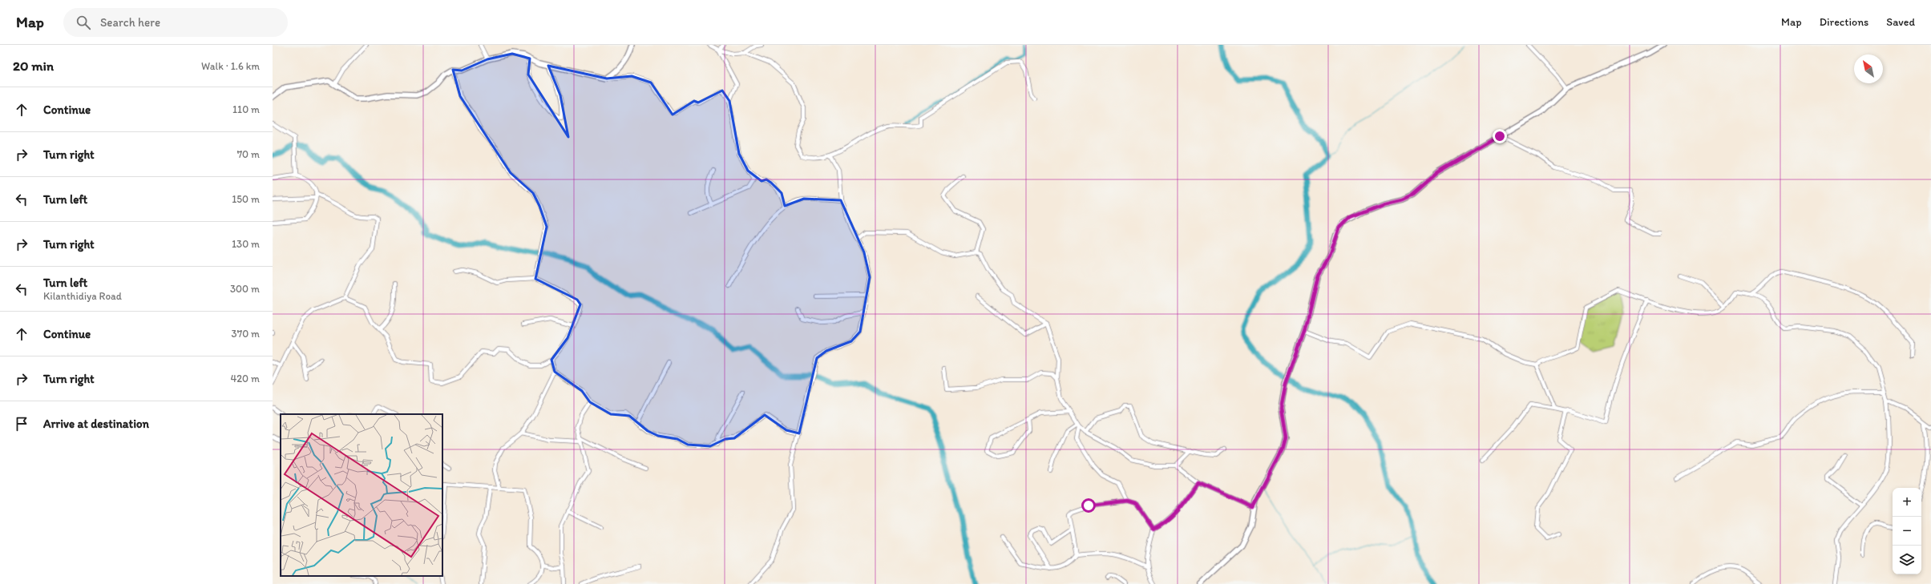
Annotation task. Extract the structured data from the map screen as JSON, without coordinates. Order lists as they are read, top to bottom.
{
  "north": "top left",
  "page": {
    "header": "Map",
    "search": "Search here",
    "nav": ["Map", "Directions", "Saved"],
    "heading": ["20 min", "Walk · 1.6 km"],
    "list": [
      ["Continue", "110 m"],
      ["Turn right", "70 m"],
      ["Turn left", "150 m"],
      ["Turn right", "130 m"],
      ["Turn left", "Kilanthidiya Road", "300 m"],
      ["Continue", "370 m"],
      ["Turn right", "420 m"],
      "Arrive at destination"
    ],
    "map_buttons": ["+", "−"]
  }
}
